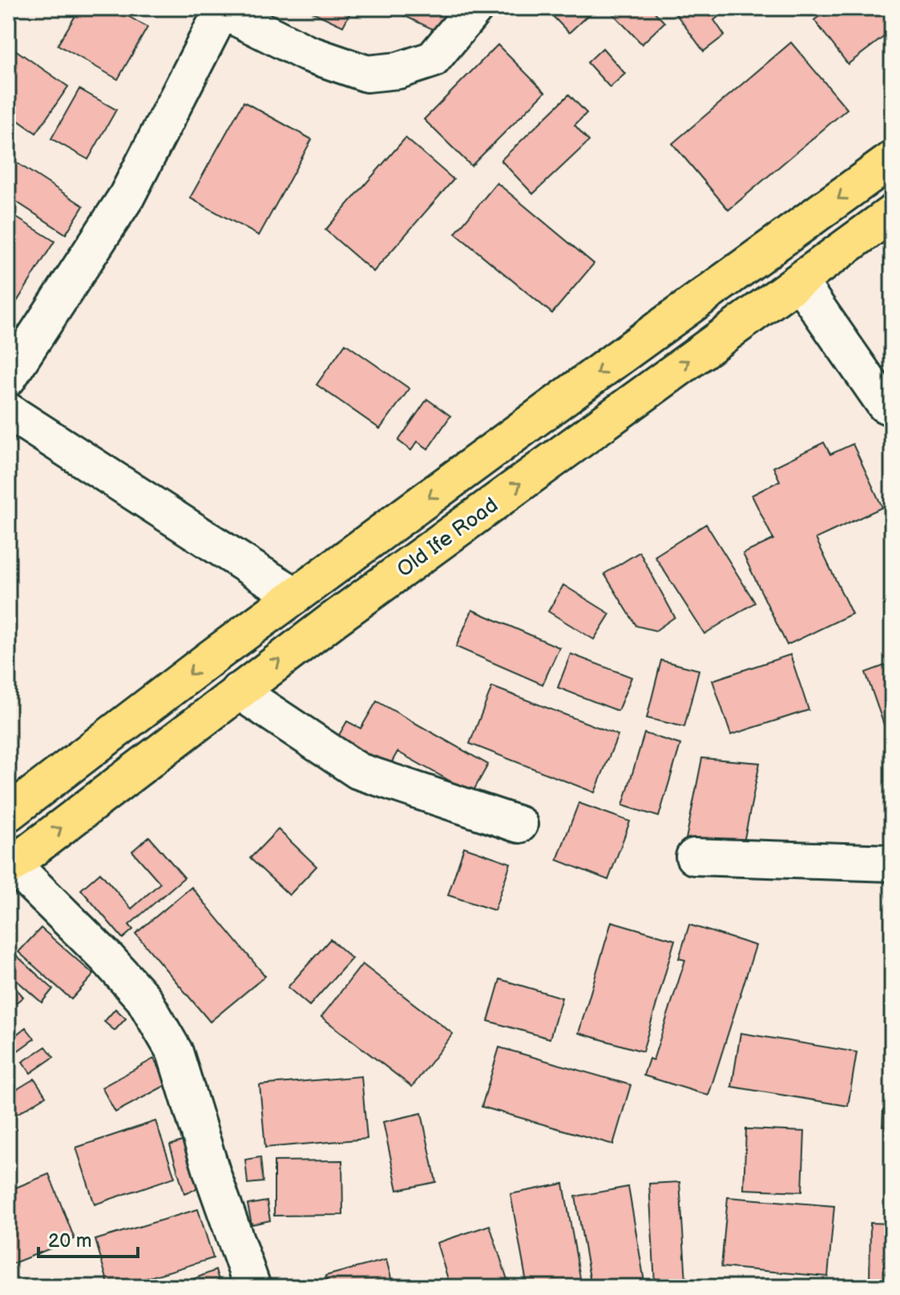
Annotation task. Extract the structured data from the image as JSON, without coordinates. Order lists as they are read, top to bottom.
{
  "streets": {
    "main road": ["Old Ife Road"]
  },
  "scale_bar": "20 m"
}
